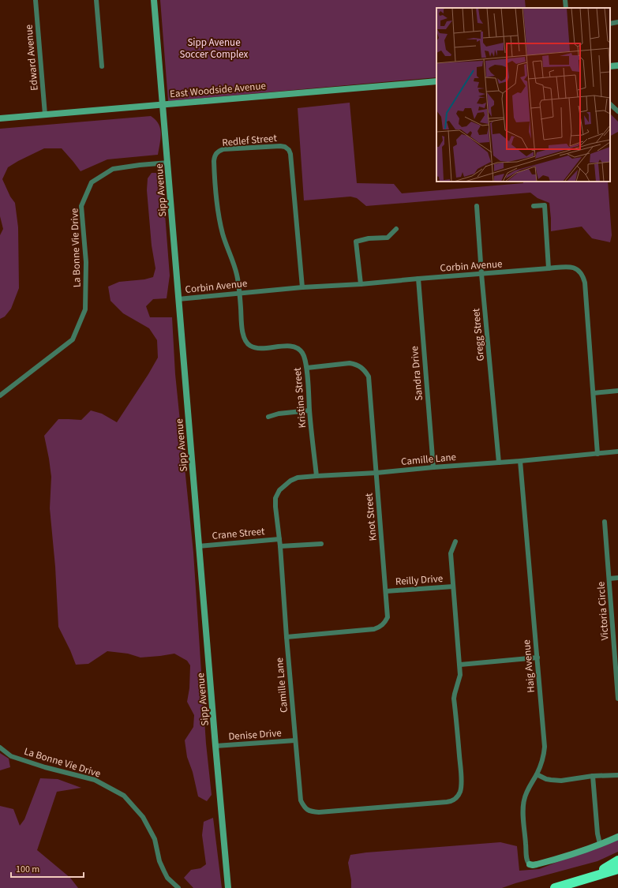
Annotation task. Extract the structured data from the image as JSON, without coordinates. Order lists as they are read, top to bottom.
{
  "streets": {
    "street": [
      "Edward Avenue",
      "East Woodside Avenue",
      "Redlef Street",
      "Sipp Avenue",
      "La Bonne Vie Drive",
      "Corbin Avenue",
      "Gregg Street",
      "Sandra Drive",
      "Kristina Street",
      "Camille Lane",
      "Knot Street",
      "Crane Street",
      "Reilly Drive",
      "Victoria Circle",
      "Haig Avenue",
      "Denise Drive"
    ]
  },
  "crossings": [
    ["Edward Avenue", "East Woodside Avenue"],
    ["East Woodside Avenue", "Sipp Avenue"],
    ["Redlef Street", "Corbin Avenue"],
    ["Redlef Street", "Kristina Street"],
    ["Sipp Avenue", "La Bonne Vie Drive"],
    ["Sipp Avenue", "Corbin Avenue"],
    ["Sipp Avenue", "Crane Street"],
    ["Sipp Avenue", "Denise Drive"],
    ["Corbin Avenue", "Gregg Street"],
    ["Corbin Avenue", "Sandra Drive"],
    ["Corbin Avenue", "Kristina Street"],
    ["Corbin Avenue", "Camille Lane"],
    ["Gregg Street", "Camille Lane"],
    ["Sandra Drive", "Camille Lane"],
    ["Kristina Street", "Camille Lane"],
    ["Kristina Street", "Knot Street"],
    ["Camille Lane", "Knot Street"],
    ["Camille Lane", "Crane Street"],
    ["Camille Lane", "Reilly Drive"],
    ["Camille Lane", "Haig Avenue"],
    ["Camille Lane", "Denise Drive"],
    ["Knot Street", "Reilly Drive"]
  ],
  "parks": ["Sipp Avenue Soccer Complex"],
  "scale_bar": "100 m"
}
